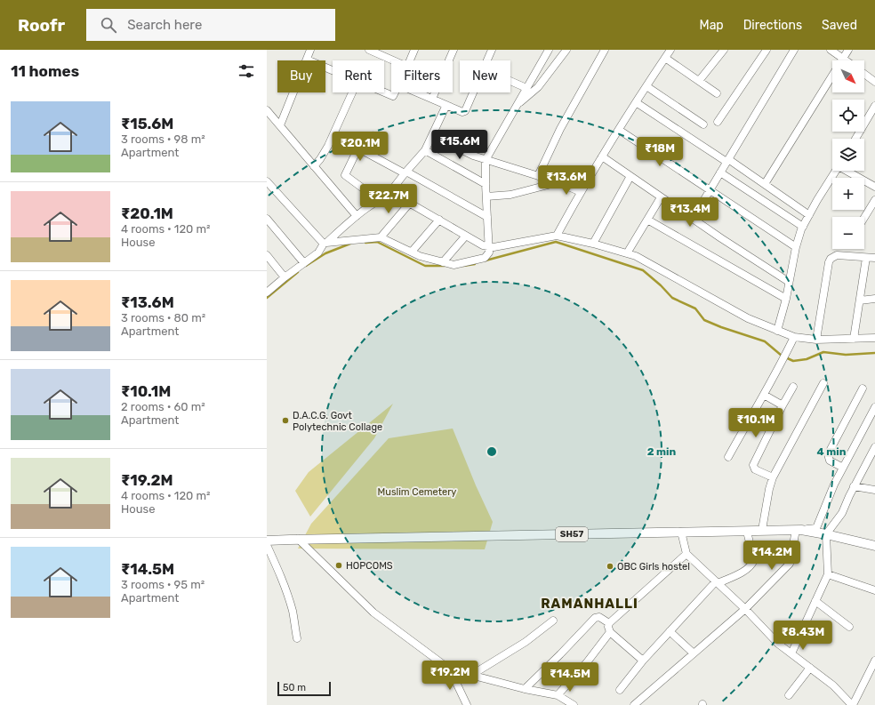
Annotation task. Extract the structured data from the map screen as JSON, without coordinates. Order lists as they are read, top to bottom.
{
  "streets": {
    "main road": ["SH57"]
  },
  "districts": ["RAMANHALLI"],
  "parks": ["Muslim Cemetery"],
  "places": ["D.A.C.G. Govt Polytechnic Collage", "HOPCOMS", "OBC Girls hostel"],
  "scale_bar": "50 m",
  "north": "bottom right",
  "page": {
    "header": "Roofr",
    "search": "Search here",
    "nav": ["Map", "Directions", "Saved"],
    "heading": "11 homes",
    "map_buttons": ["+", "−"],
    "chip": [
      "Buy",
      "Rent",
      "Filters",
      "New"
    ],
    "list": [
      {
        "name": "₹15.6M",
        "note": "3 rooms · 98 m² · Apartment"
      },
      {
        "name": "₹20.1M",
        "note": "4 rooms · 120 m² · House"
      },
      {
        "name": "₹13.6M",
        "note": "3 rooms · 80 m² · Apartment"
      },
      {
        "name": "₹10.1M",
        "note": "2 rooms · 60 m² · Apartment"
      },
      {
        "name": "₹19.2M",
        "note": "4 rooms · 120 m² · House"
      },
      {
        "name": "₹14.5M",
        "note": "3 rooms · 95 m² · Apartment"
      }
    ],
    "price": [
      "₹15.6M",
      "₹20.1M",
      "₹18M",
      "₹13.6M",
      "₹22.7M",
      "₹13.4M",
      "₹10.1M",
      "₹14.2M",
      "₹8.43M",
      "₹19.2M",
      "₹14.5M"
    ],
    "scale": "50 m"
  },
  "rings": ["2 min", "4 min"]
}
